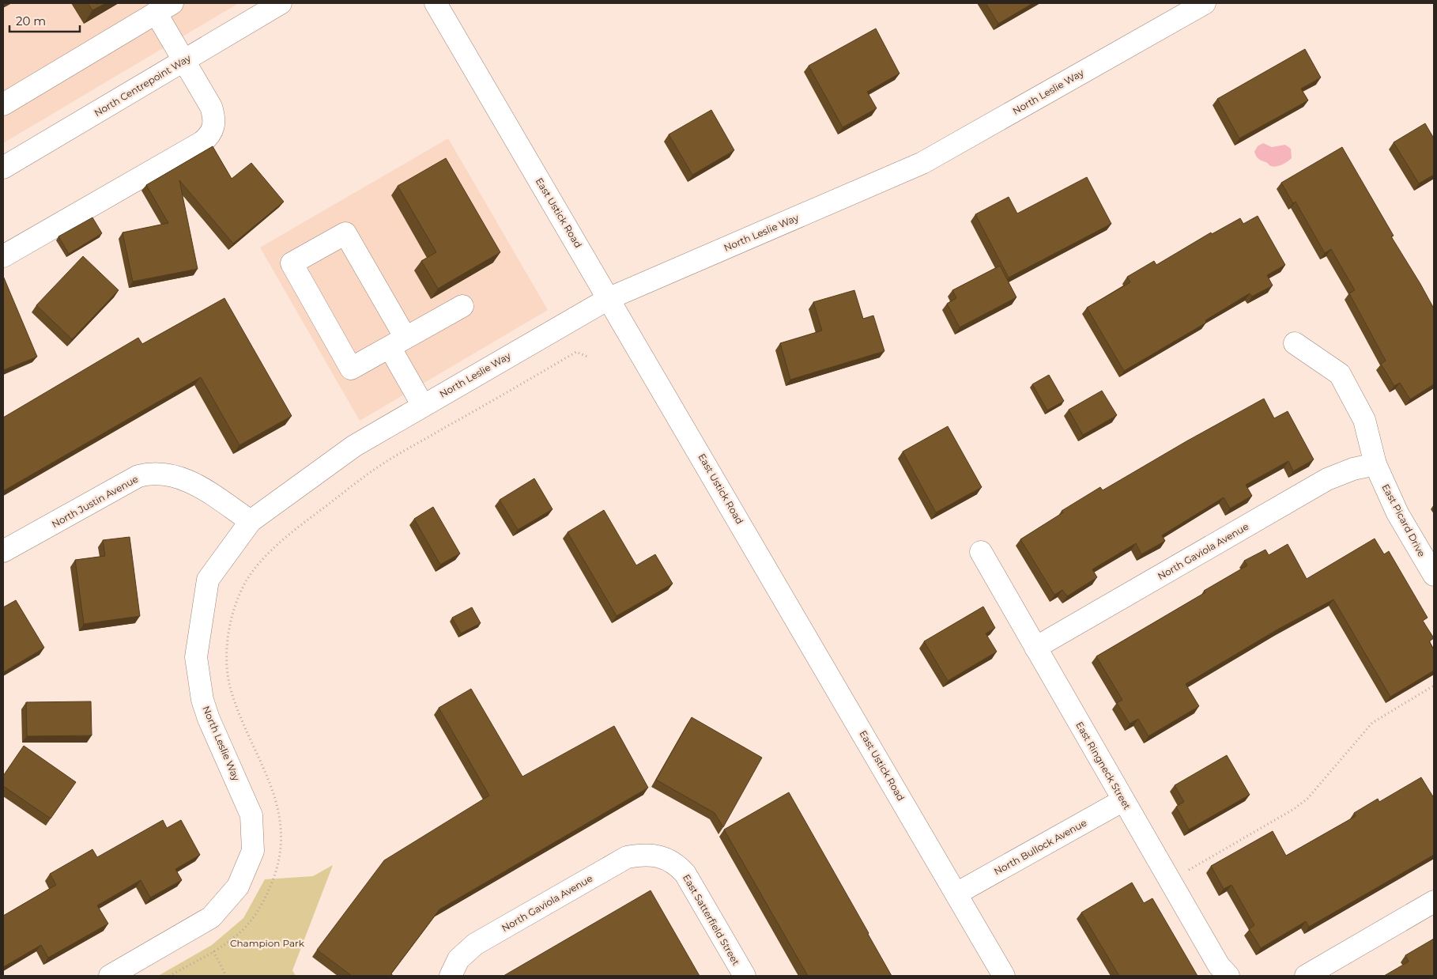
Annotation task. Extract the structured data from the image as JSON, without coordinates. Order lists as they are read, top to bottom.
{
  "streets": {
    "street": [
      "North Centrepoint Way",
      "North Leslie Way",
      "East Ustick Road",
      "North Justin Avenue",
      "East Picard Drive",
      "North Gaviola Avenue",
      "East Ringneck Street",
      "North Bullock Avenue",
      "East Satterfield Street"
    ]
  },
  "crossings": [
    ["North Leslie Way", "East Ustick Road"],
    ["North Leslie Way", "North Justin Avenue"],
    ["East Ustick Road", "North Bullock Avenue"],
    ["East Picard Drive", "North Gaviola Avenue"],
    ["North Gaviola Avenue", "East Ringneck Street"],
    ["North Gaviola Avenue", "East Satterfield Street"],
    ["East Ringneck Street", "North Bullock Avenue"]
  ],
  "parks": ["Champion Park"],
  "scale_bar": "20 m"
}
